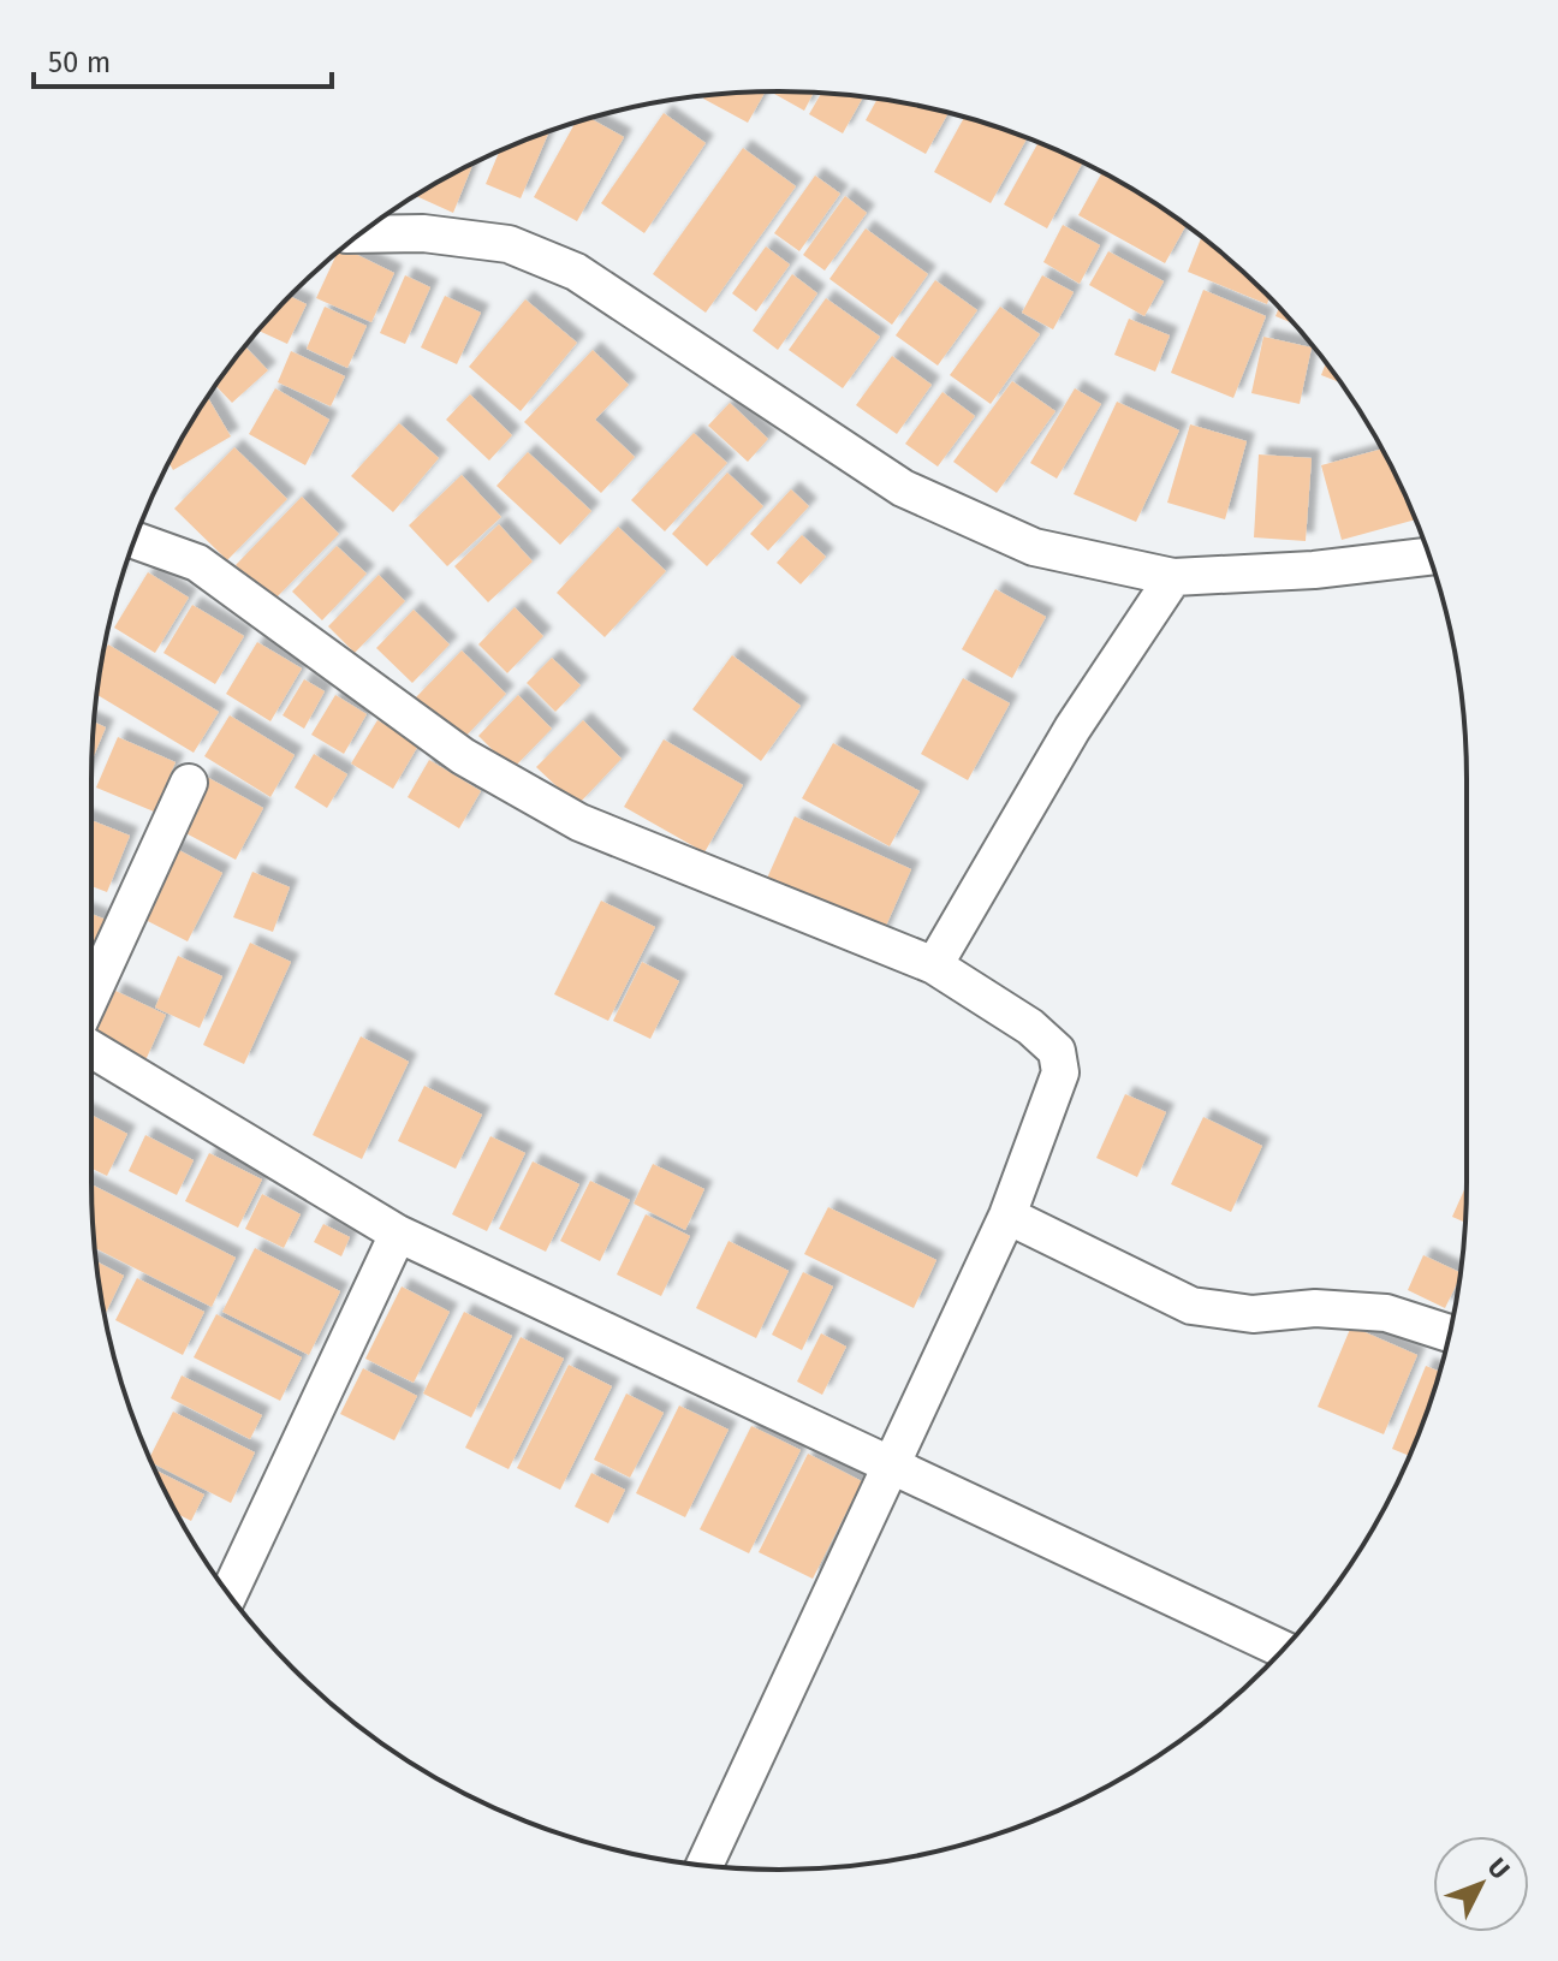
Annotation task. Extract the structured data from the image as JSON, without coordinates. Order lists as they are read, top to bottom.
{
  "scale_bar": "50 m",
  "north": "top right"
}
